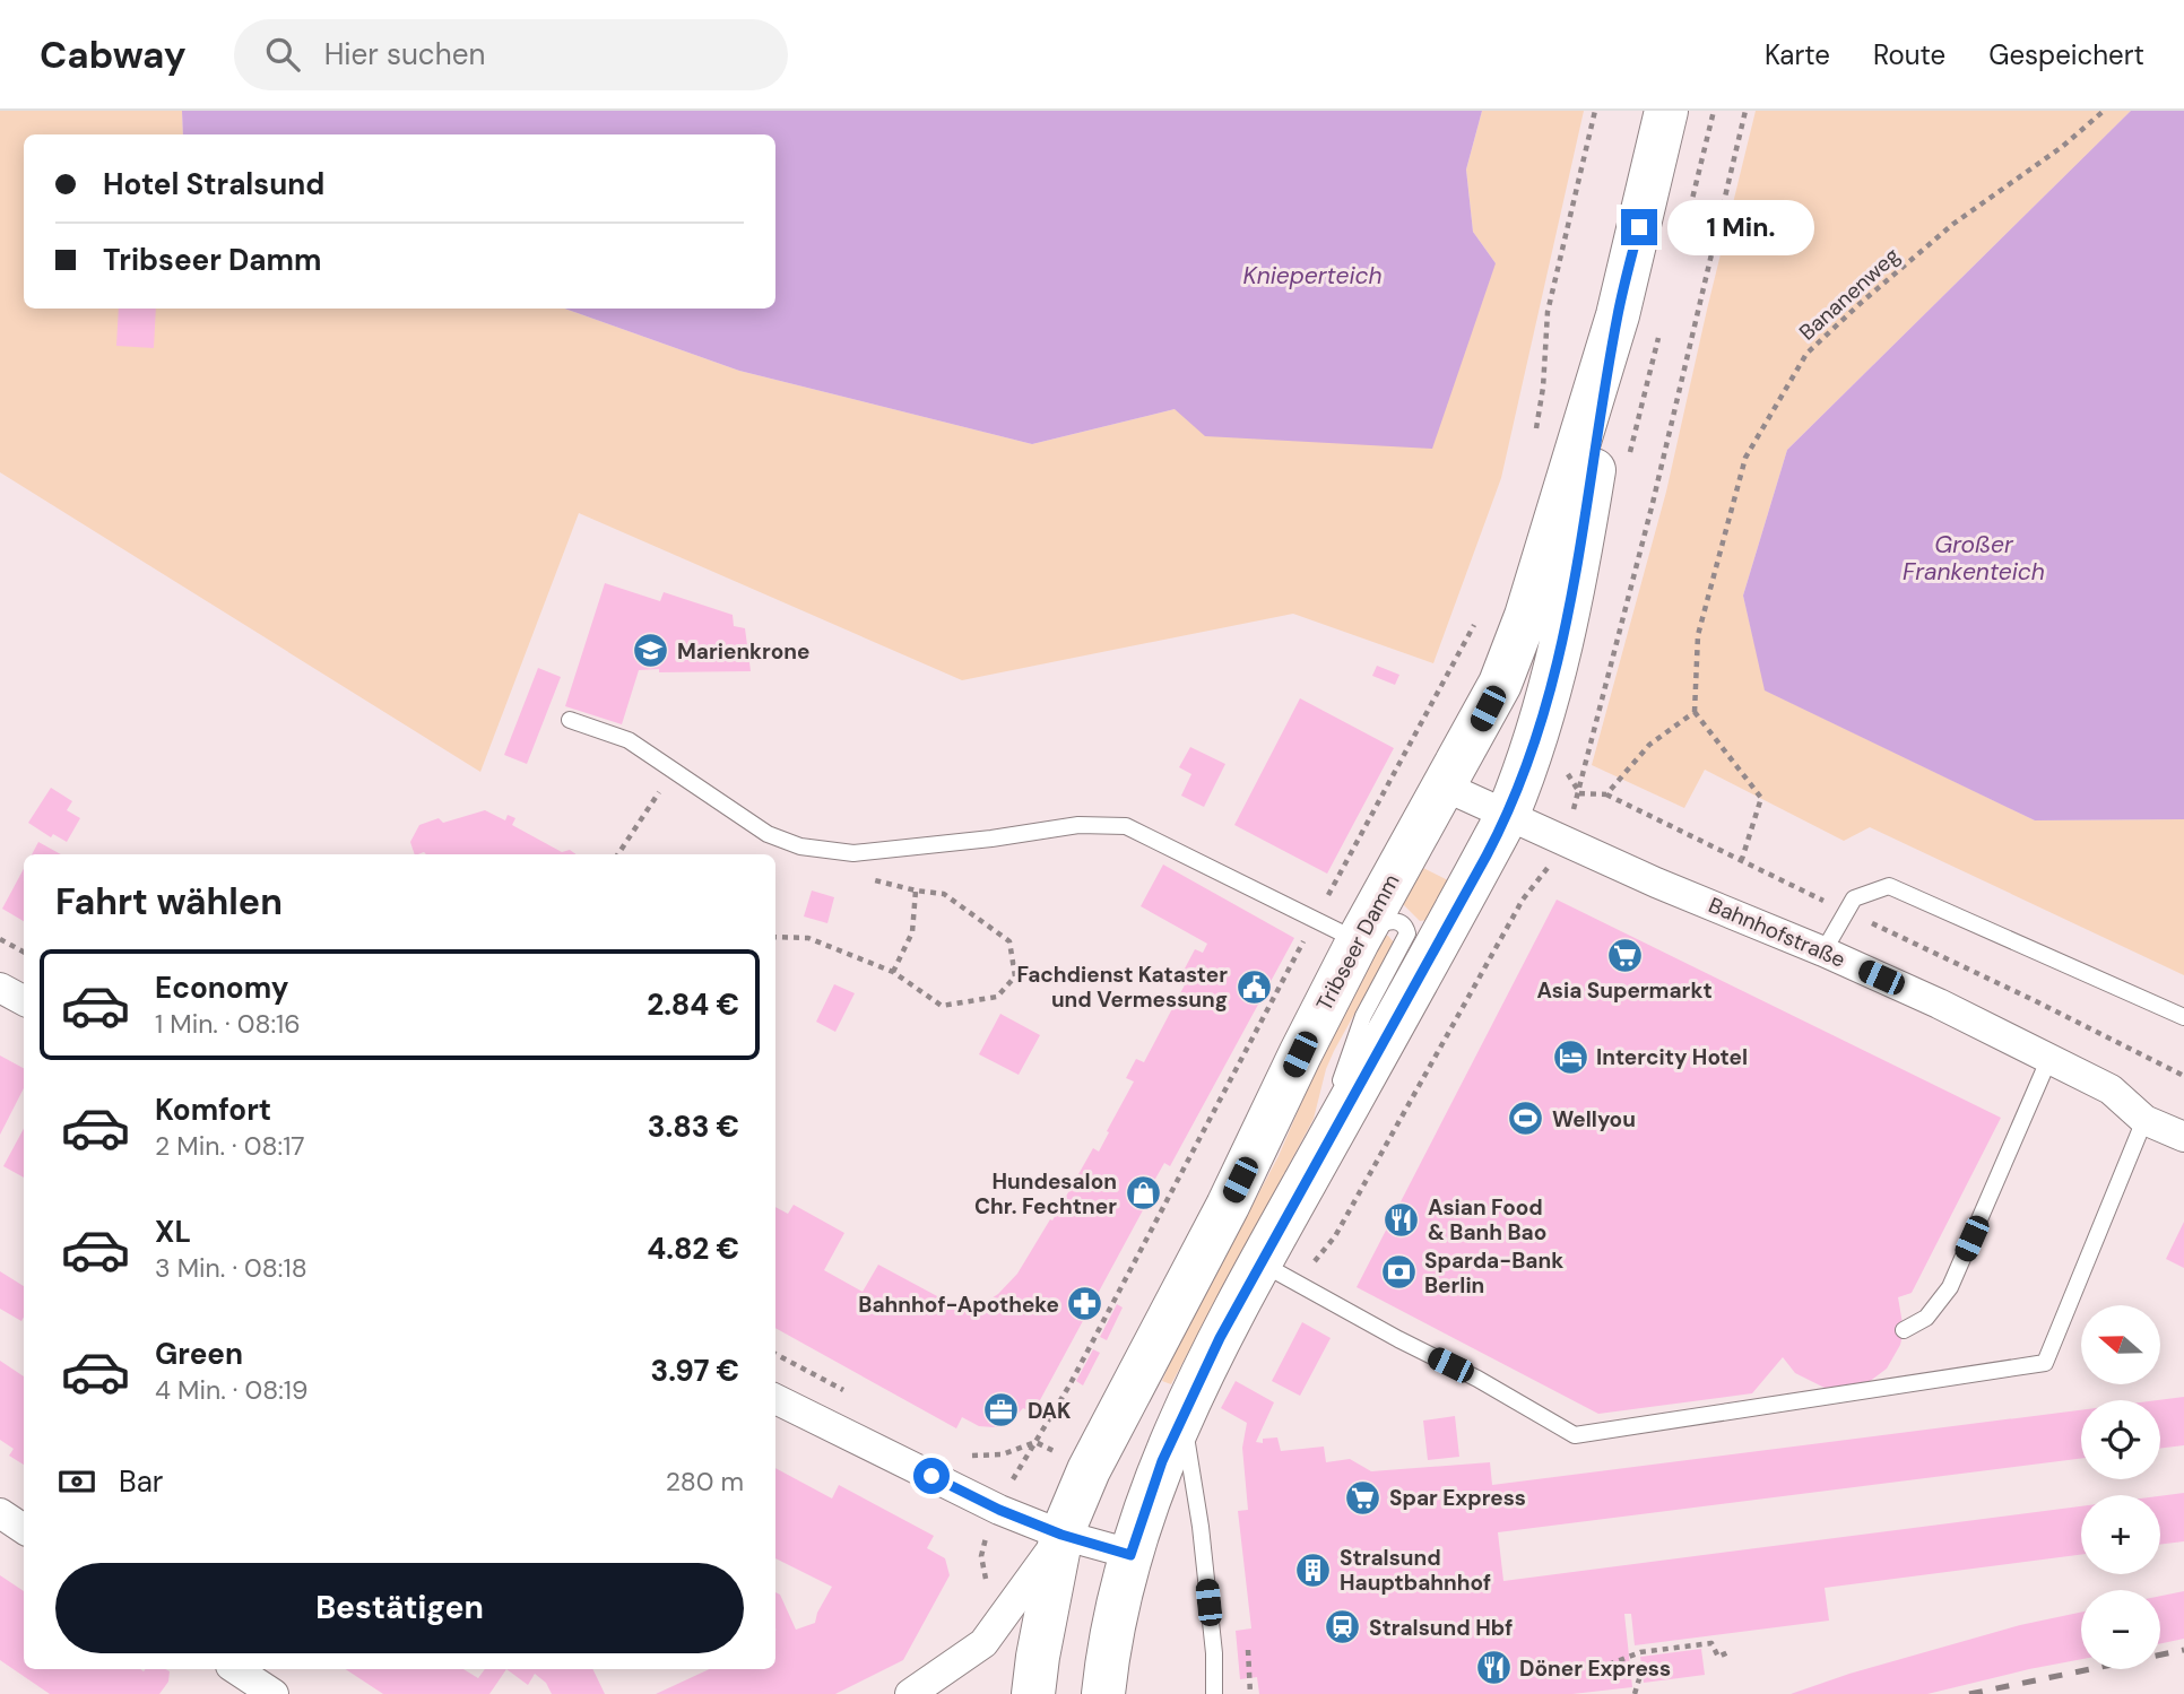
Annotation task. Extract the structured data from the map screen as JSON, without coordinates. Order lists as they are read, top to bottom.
{
  "streets": {
    "main road": ["Tribseer Damm"],
    "street": ["Bahnhofstraße"],
    "path": ["Bananenweg"]
  },
  "crossings": [
    ["Bahnhofstraße", "Tribseer Damm"]
  ],
  "water": ["Knieperteich", "Großer Frankenteich"],
  "places": {
    "school or university": ["Marienkrone"],
    "supermarket": ["Asia Supermarkt", "Spar Express"],
    "public building": ["Fachdienst Kataster und Vermessung"],
    "hotel": ["Intercity Hotel"],
    "sports": ["Wellyou"],
    "shop": ["Hundesalon Chr. Fechtner"],
    "restaurant": ["Asian Food & Banh Bao", "Döner Express"],
    "bank": ["Sparda-Bank Berlin"],
    "pharmacy": ["Bahnhof-Apotheke"],
    "office": ["DAK"],
    "building": ["Stralsund Hauptbahnhof"],
    "station": ["Stralsund Hbf"]
  },
  "north": "left",
  "page": {
    "header": "Cabway",
    "search": "Hier suchen",
    "nav": ["Karte", "Route", "Gespeichert"],
    "banner": ["Hotel Stralsund", "Tribseer Damm"],
    "bubble": "1 Min.",
    "heading": "Fahrt wählen",
    "list": [
      {
        "name": "Economy",
        "note": "1 Min. · 08:16",
        "value": "2.84 €"
      },
      {
        "name": "Komfort",
        "note": "2 Min. · 08:17",
        "value": "3.83 €"
      },
      {
        "name": "XL",
        "note": "3 Min. · 08:18",
        "value": "4.82 €"
      },
      {
        "name": "Green",
        "note": "4 Min. · 08:19",
        "value": "3.97 €"
      }
    ],
    "map_buttons": ["+", "−"],
    "pay": ["Bar", "280 m"],
    "buttons": "Bestätigen"
  }
}
